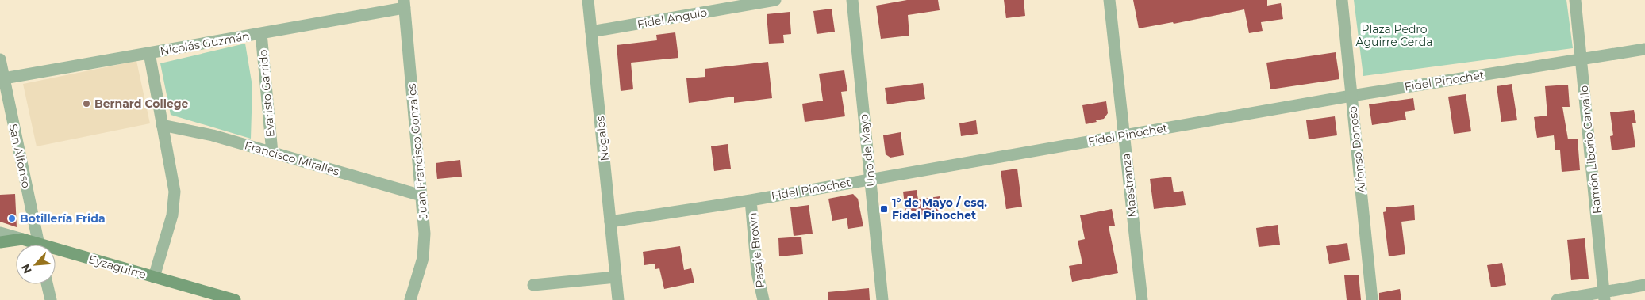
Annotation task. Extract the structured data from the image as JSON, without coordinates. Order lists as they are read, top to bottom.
{
  "streets": {
    "main road": ["Eyzaguirre"],
    "street": [
      "Fidel Angulo",
      "Nicolás Guzmán",
      "Fidel Pinochet",
      "Evaristo Garrido",
      "Nogales",
      "Alfonso Donoso",
      "Ramón Liborio Carvallo",
      "Uno de Mayo",
      "Juan Francisco Gonzales",
      "San Alfonso",
      "Francisco Miralles",
      "Maestranza",
      "Pasaje Brown"
    ]
  },
  "crossings": [
    ["Fidel Angulo", "Nogales"],
    ["Nicolás Guzmán", "Evaristo Garrido"],
    ["Nicolás Guzmán", "Juan Francisco Gonzales"],
    ["Nicolás Guzmán", "San Alfonso"],
    ["Fidel Pinochet", "Nogales"],
    ["Fidel Pinochet", "Alfonso Donoso"],
    ["Fidel Pinochet", "Ramón Liborio Carvallo"],
    ["Fidel Pinochet", "Uno de Mayo"],
    ["Fidel Pinochet", "Maestranza"],
    ["Fidel Pinochet", "Pasaje Brown"],
    ["Evaristo Garrido", "Francisco Miralles"],
    ["Juan Francisco Gonzales", "Francisco Miralles"]
  ],
  "parks": ["Plaza Pedro Aguirre Cerda"],
  "places": {
    "other": ["Bernard College", "Botillería Frida"],
    "transit": ["1° de Mayo / esq. Fidel Pinochet"]
  },
  "north": "bottom left"
}
